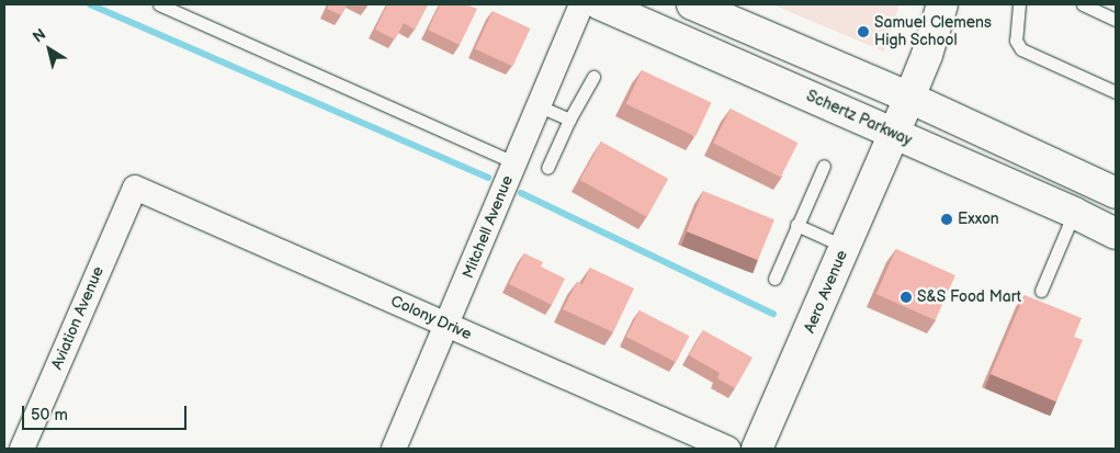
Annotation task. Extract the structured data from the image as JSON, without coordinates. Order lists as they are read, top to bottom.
{
  "streets": {
    "main road": ["Schertz Parkway", "Aero Avenue"],
    "street": ["Mitchell Avenue", "Aviation Avenue", "Colony Drive"]
  },
  "crossings": [
    ["Schertz Parkway", "Aero Avenue"],
    ["Mitchell Avenue", "Colony Drive"],
    ["Aviation Avenue", "Colony Drive"]
  ],
  "places": ["Samuel Clemens High School", "Exxon", "S&S Food Mart"],
  "scale_bar": "50 m",
  "north": "top left"
}
